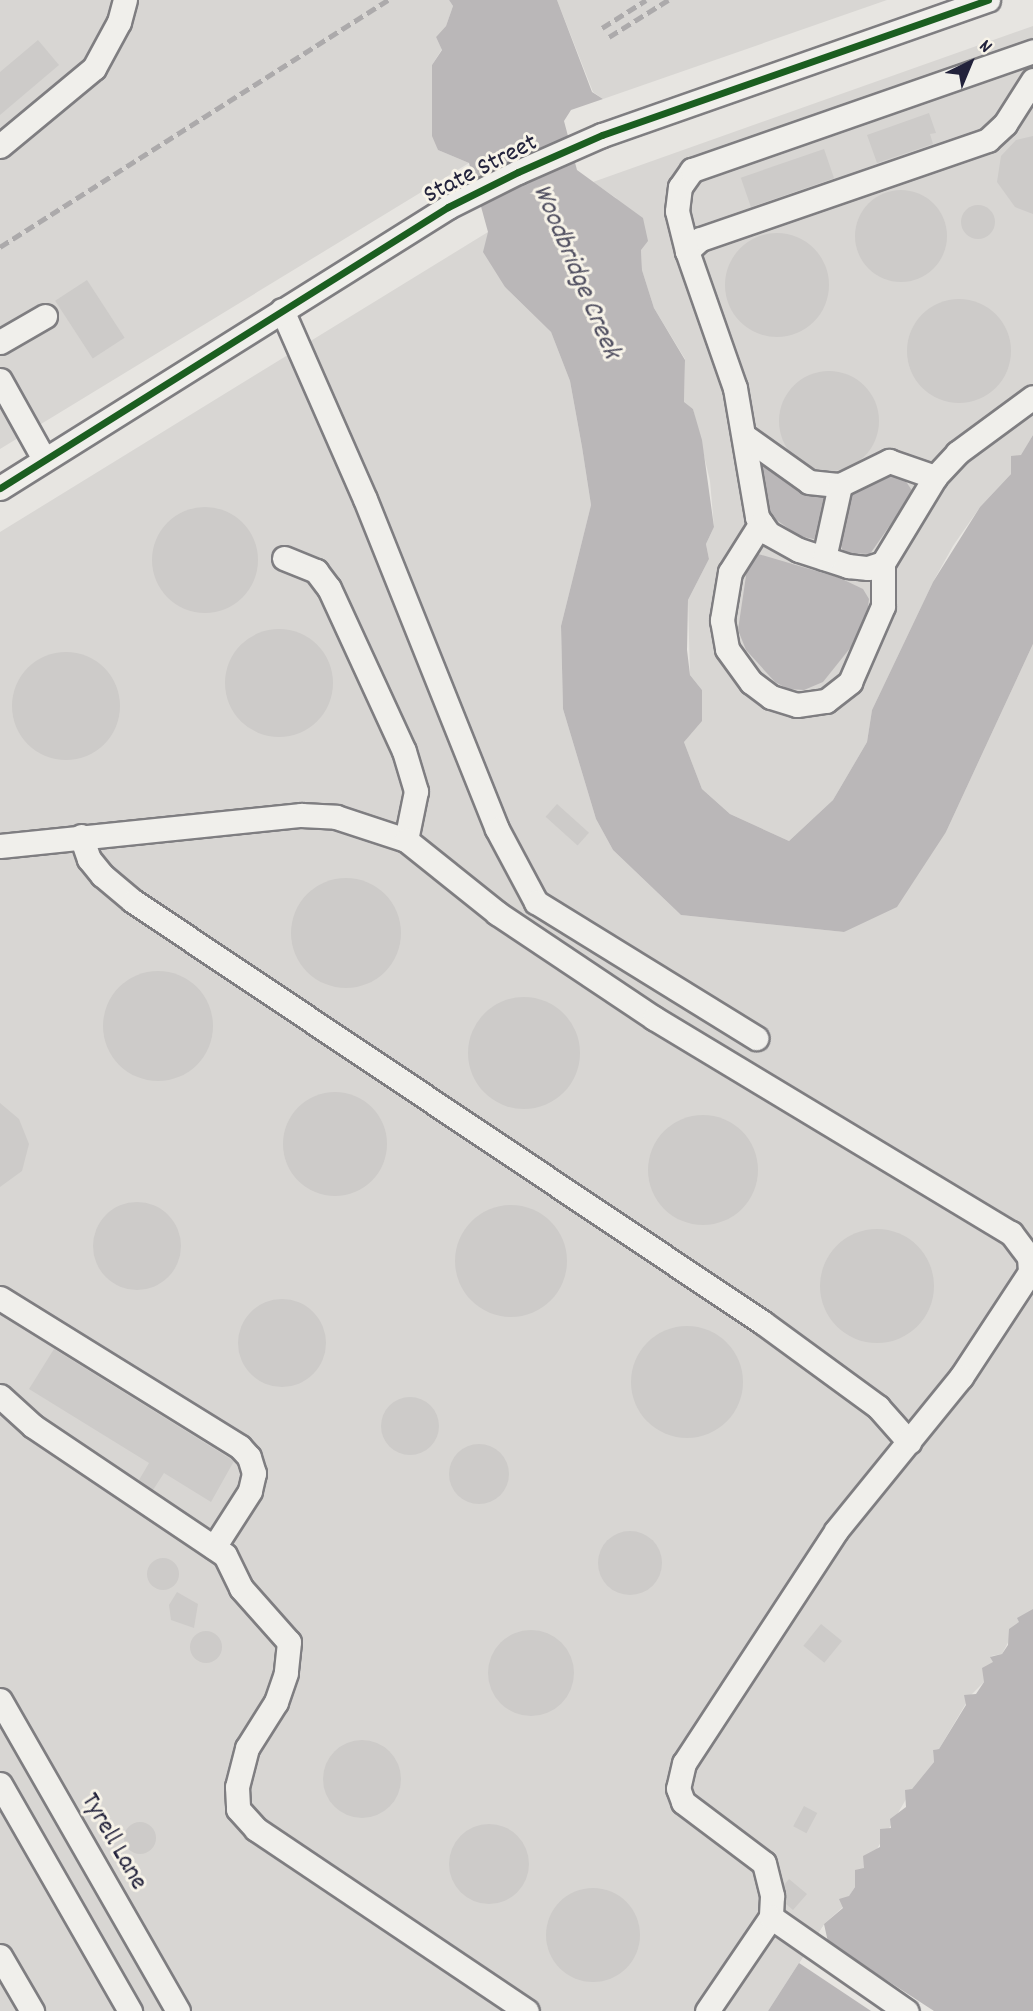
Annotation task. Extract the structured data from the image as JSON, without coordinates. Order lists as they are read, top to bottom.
{
  "streets": {
    "street": ["State Street", "Tyrell Lane"]
  },
  "water": ["Woodbridge Creek"],
  "north": "top right"
}
